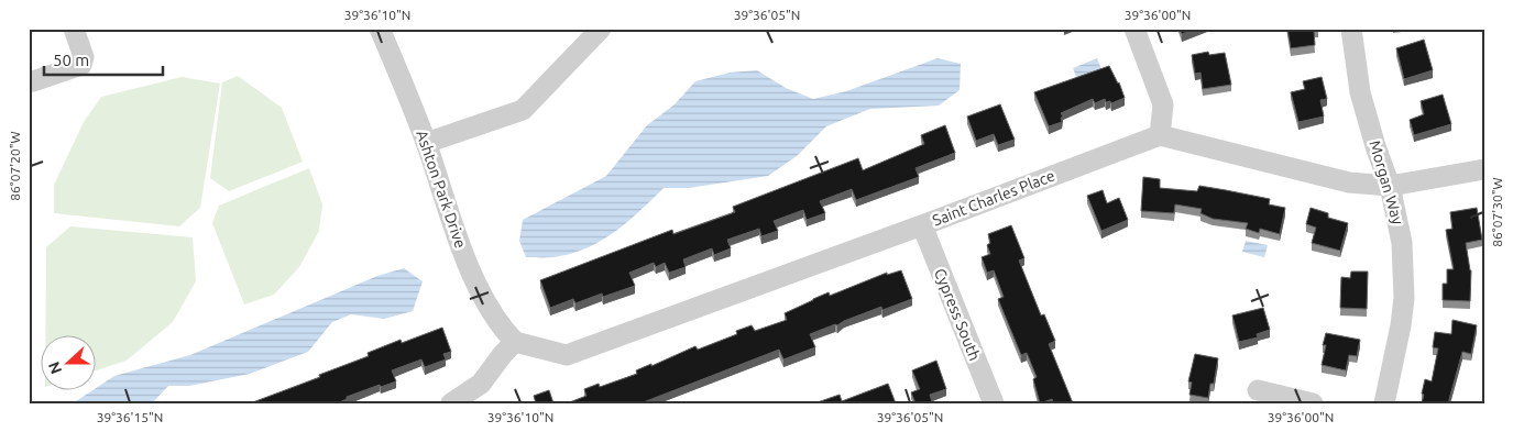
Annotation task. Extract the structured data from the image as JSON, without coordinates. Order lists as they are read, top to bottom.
{
  "streets": {
    "street": [
      "Morgan Way",
      "Ashton Park Drive",
      "Saint Charles Place",
      "Cypress South"
    ]
  },
  "crossings": [
    ["Ashton Park Drive", "Saint Charles Place"],
    ["Saint Charles Place", "Cypress South"]
  ],
  "scale_bar": "50 m",
  "north": "left",
  "coordinates": [
    "39°36'10\"N",
    "39°36'05\"N",
    "39°36'00\"N",
    "86°07'20\"W",
    "86°07'30\"W",
    "39°36'15\"N"
  ]
}
